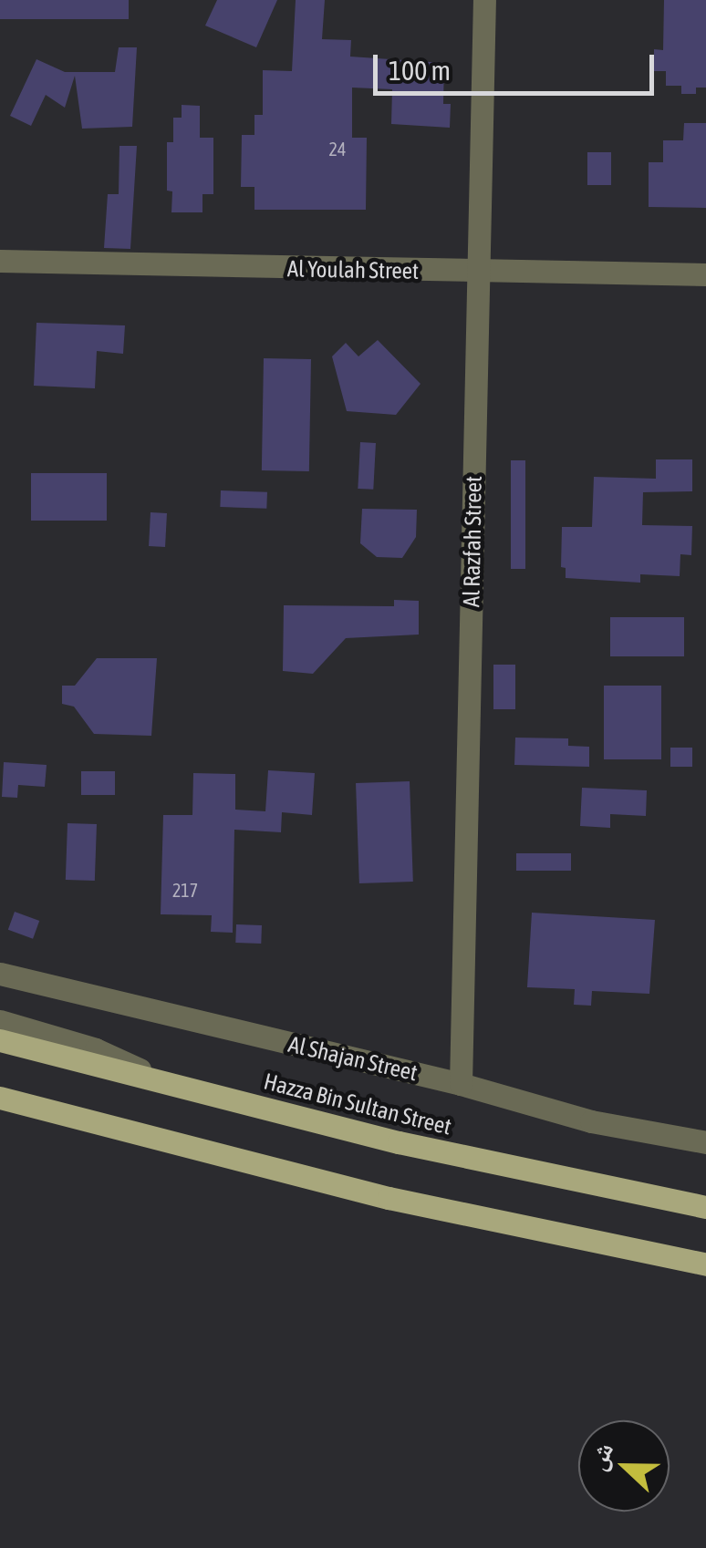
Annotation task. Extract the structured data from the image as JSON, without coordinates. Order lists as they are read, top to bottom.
{
  "streets": {
    "main road": ["Hazza Bin Sultan Street"],
    "street": ["Al Youlah Street", "Al Razfah Street", "Al Shajan Street"]
  },
  "crossings": [
    ["Al Youlah Street", "Al Razfah Street"],
    ["Al Razfah Street", "Al Shajan Street"]
  ],
  "house_numbers": ["24", "217"],
  "scale_bar": "100 m",
  "north": "left"
}
